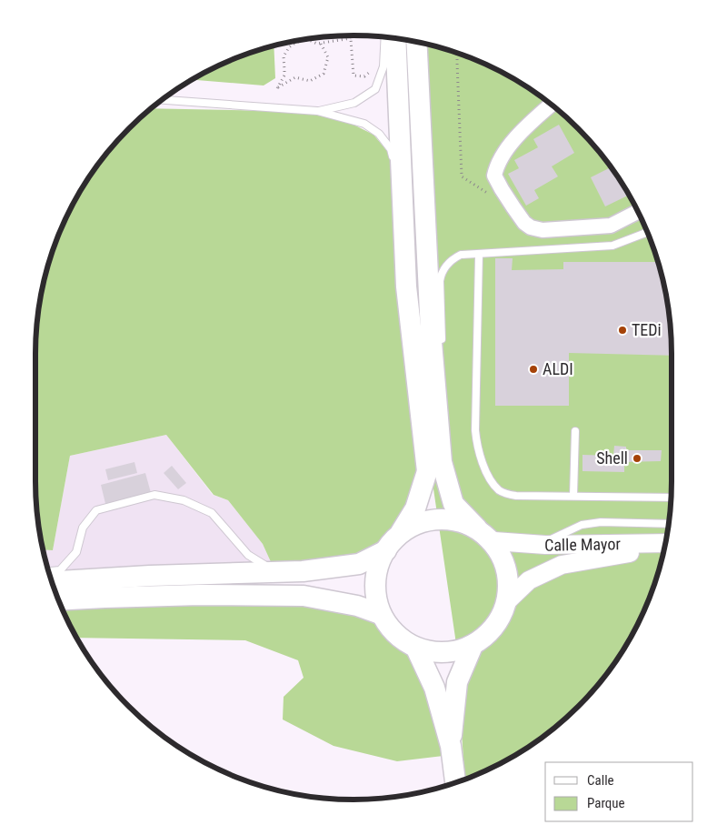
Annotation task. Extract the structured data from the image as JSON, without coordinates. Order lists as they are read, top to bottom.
{
  "streets": {
    "street": ["Calle Mayor"]
  },
  "places": ["TEDi", "ALDI", "Shell"],
  "legend": ["Calle", "Parque"]
}
